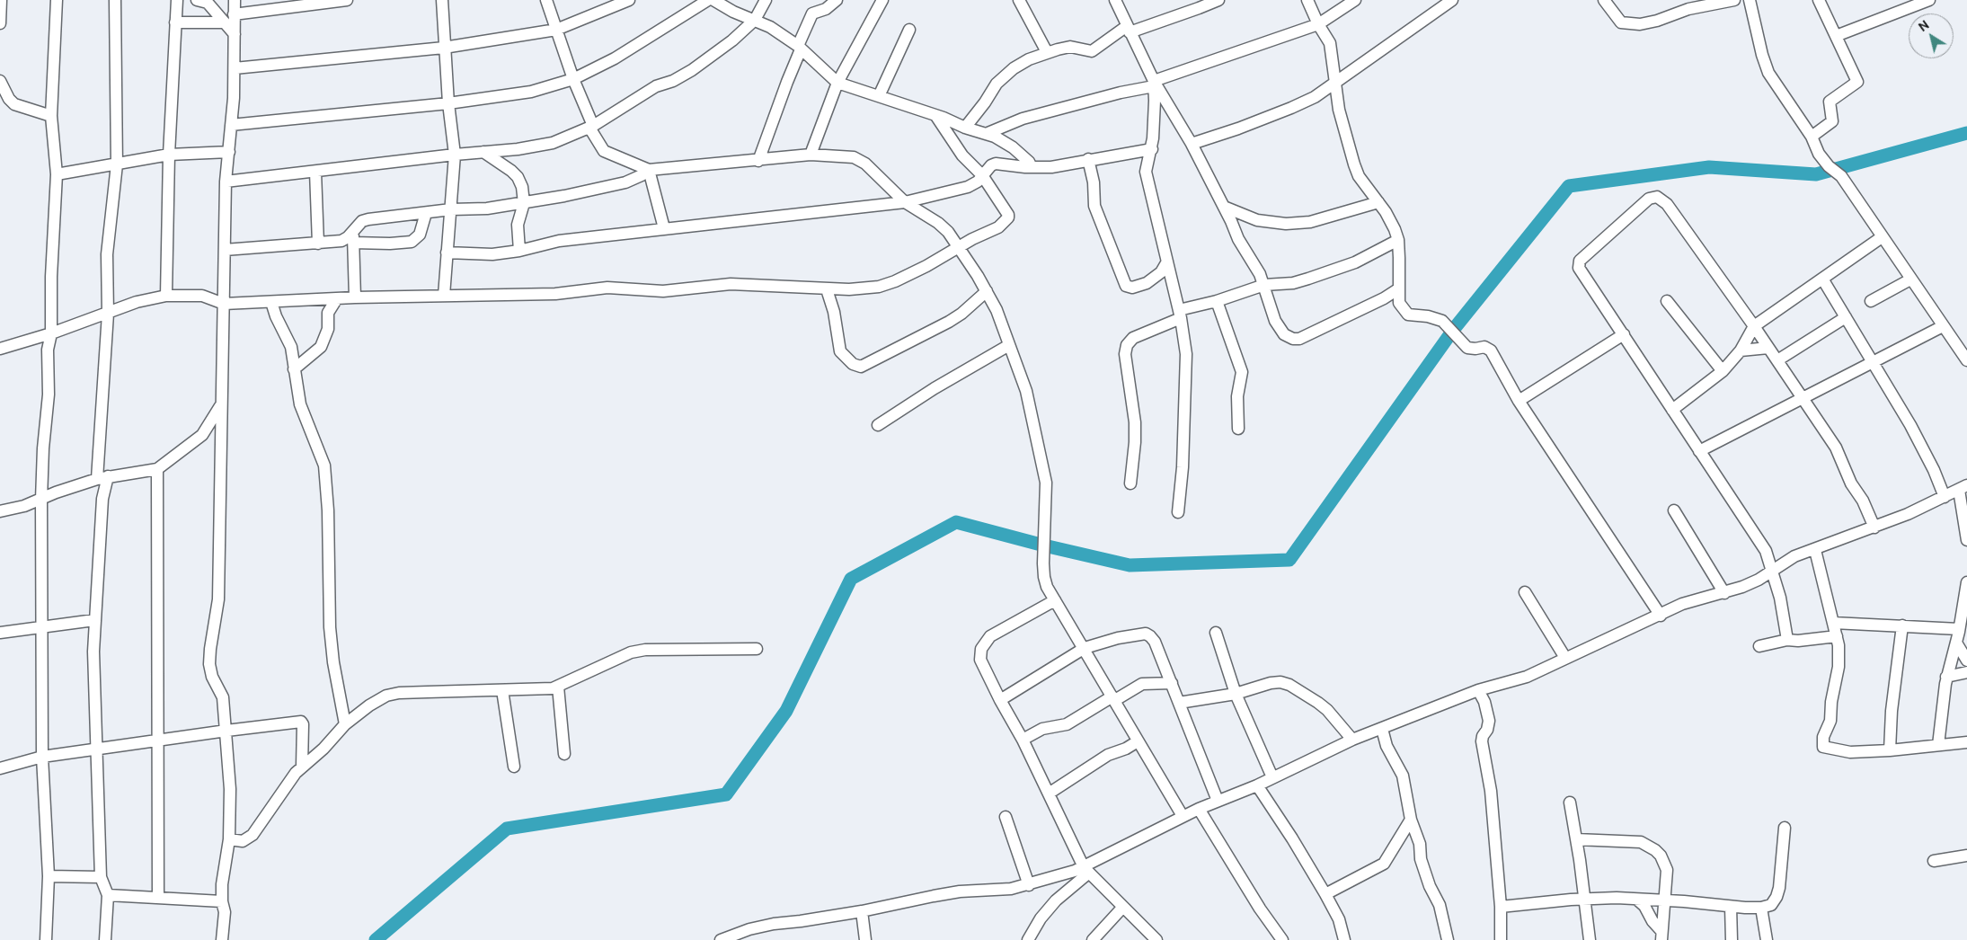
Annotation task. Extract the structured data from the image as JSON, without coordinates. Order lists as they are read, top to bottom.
{
  "north": "top left"
}
